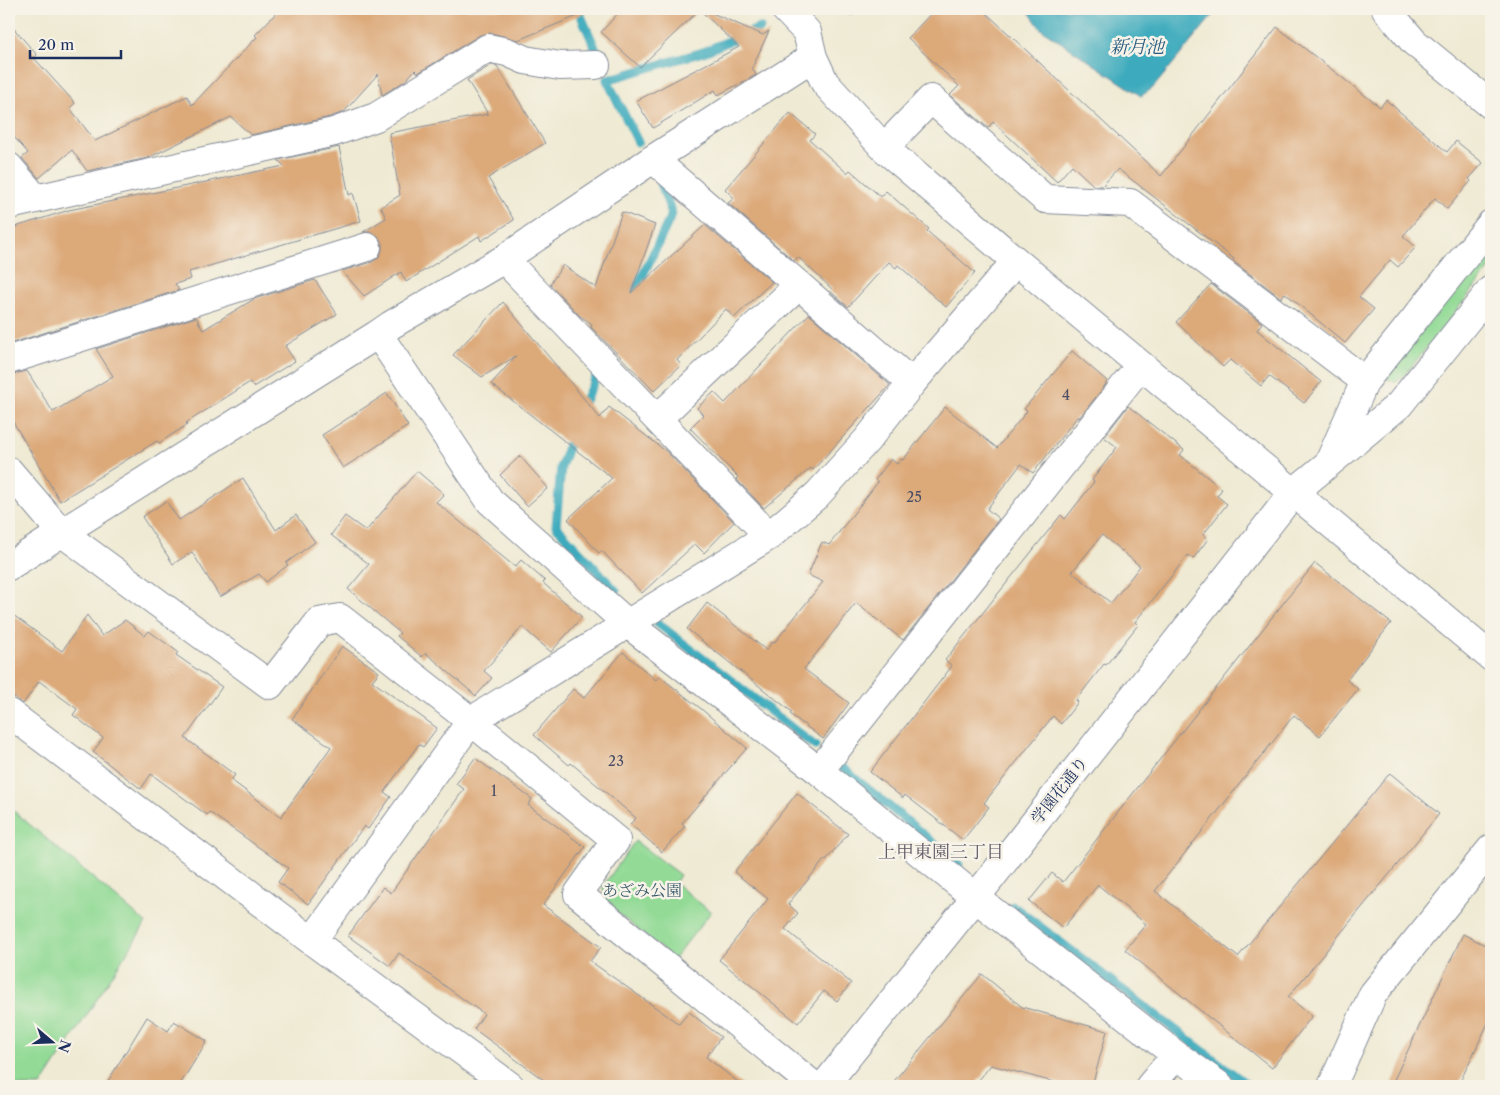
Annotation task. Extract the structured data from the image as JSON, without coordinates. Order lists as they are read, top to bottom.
{
  "streets": {
    "street": ["学園花通り"]
  },
  "districts": ["上甲東園三丁目"],
  "water": ["新月池"],
  "parks": ["あざみ公園"],
  "house_numbers": [
    "4",
    "25",
    "23",
    "1"
  ],
  "scale_bar": "20 m",
  "north": "right"
}
